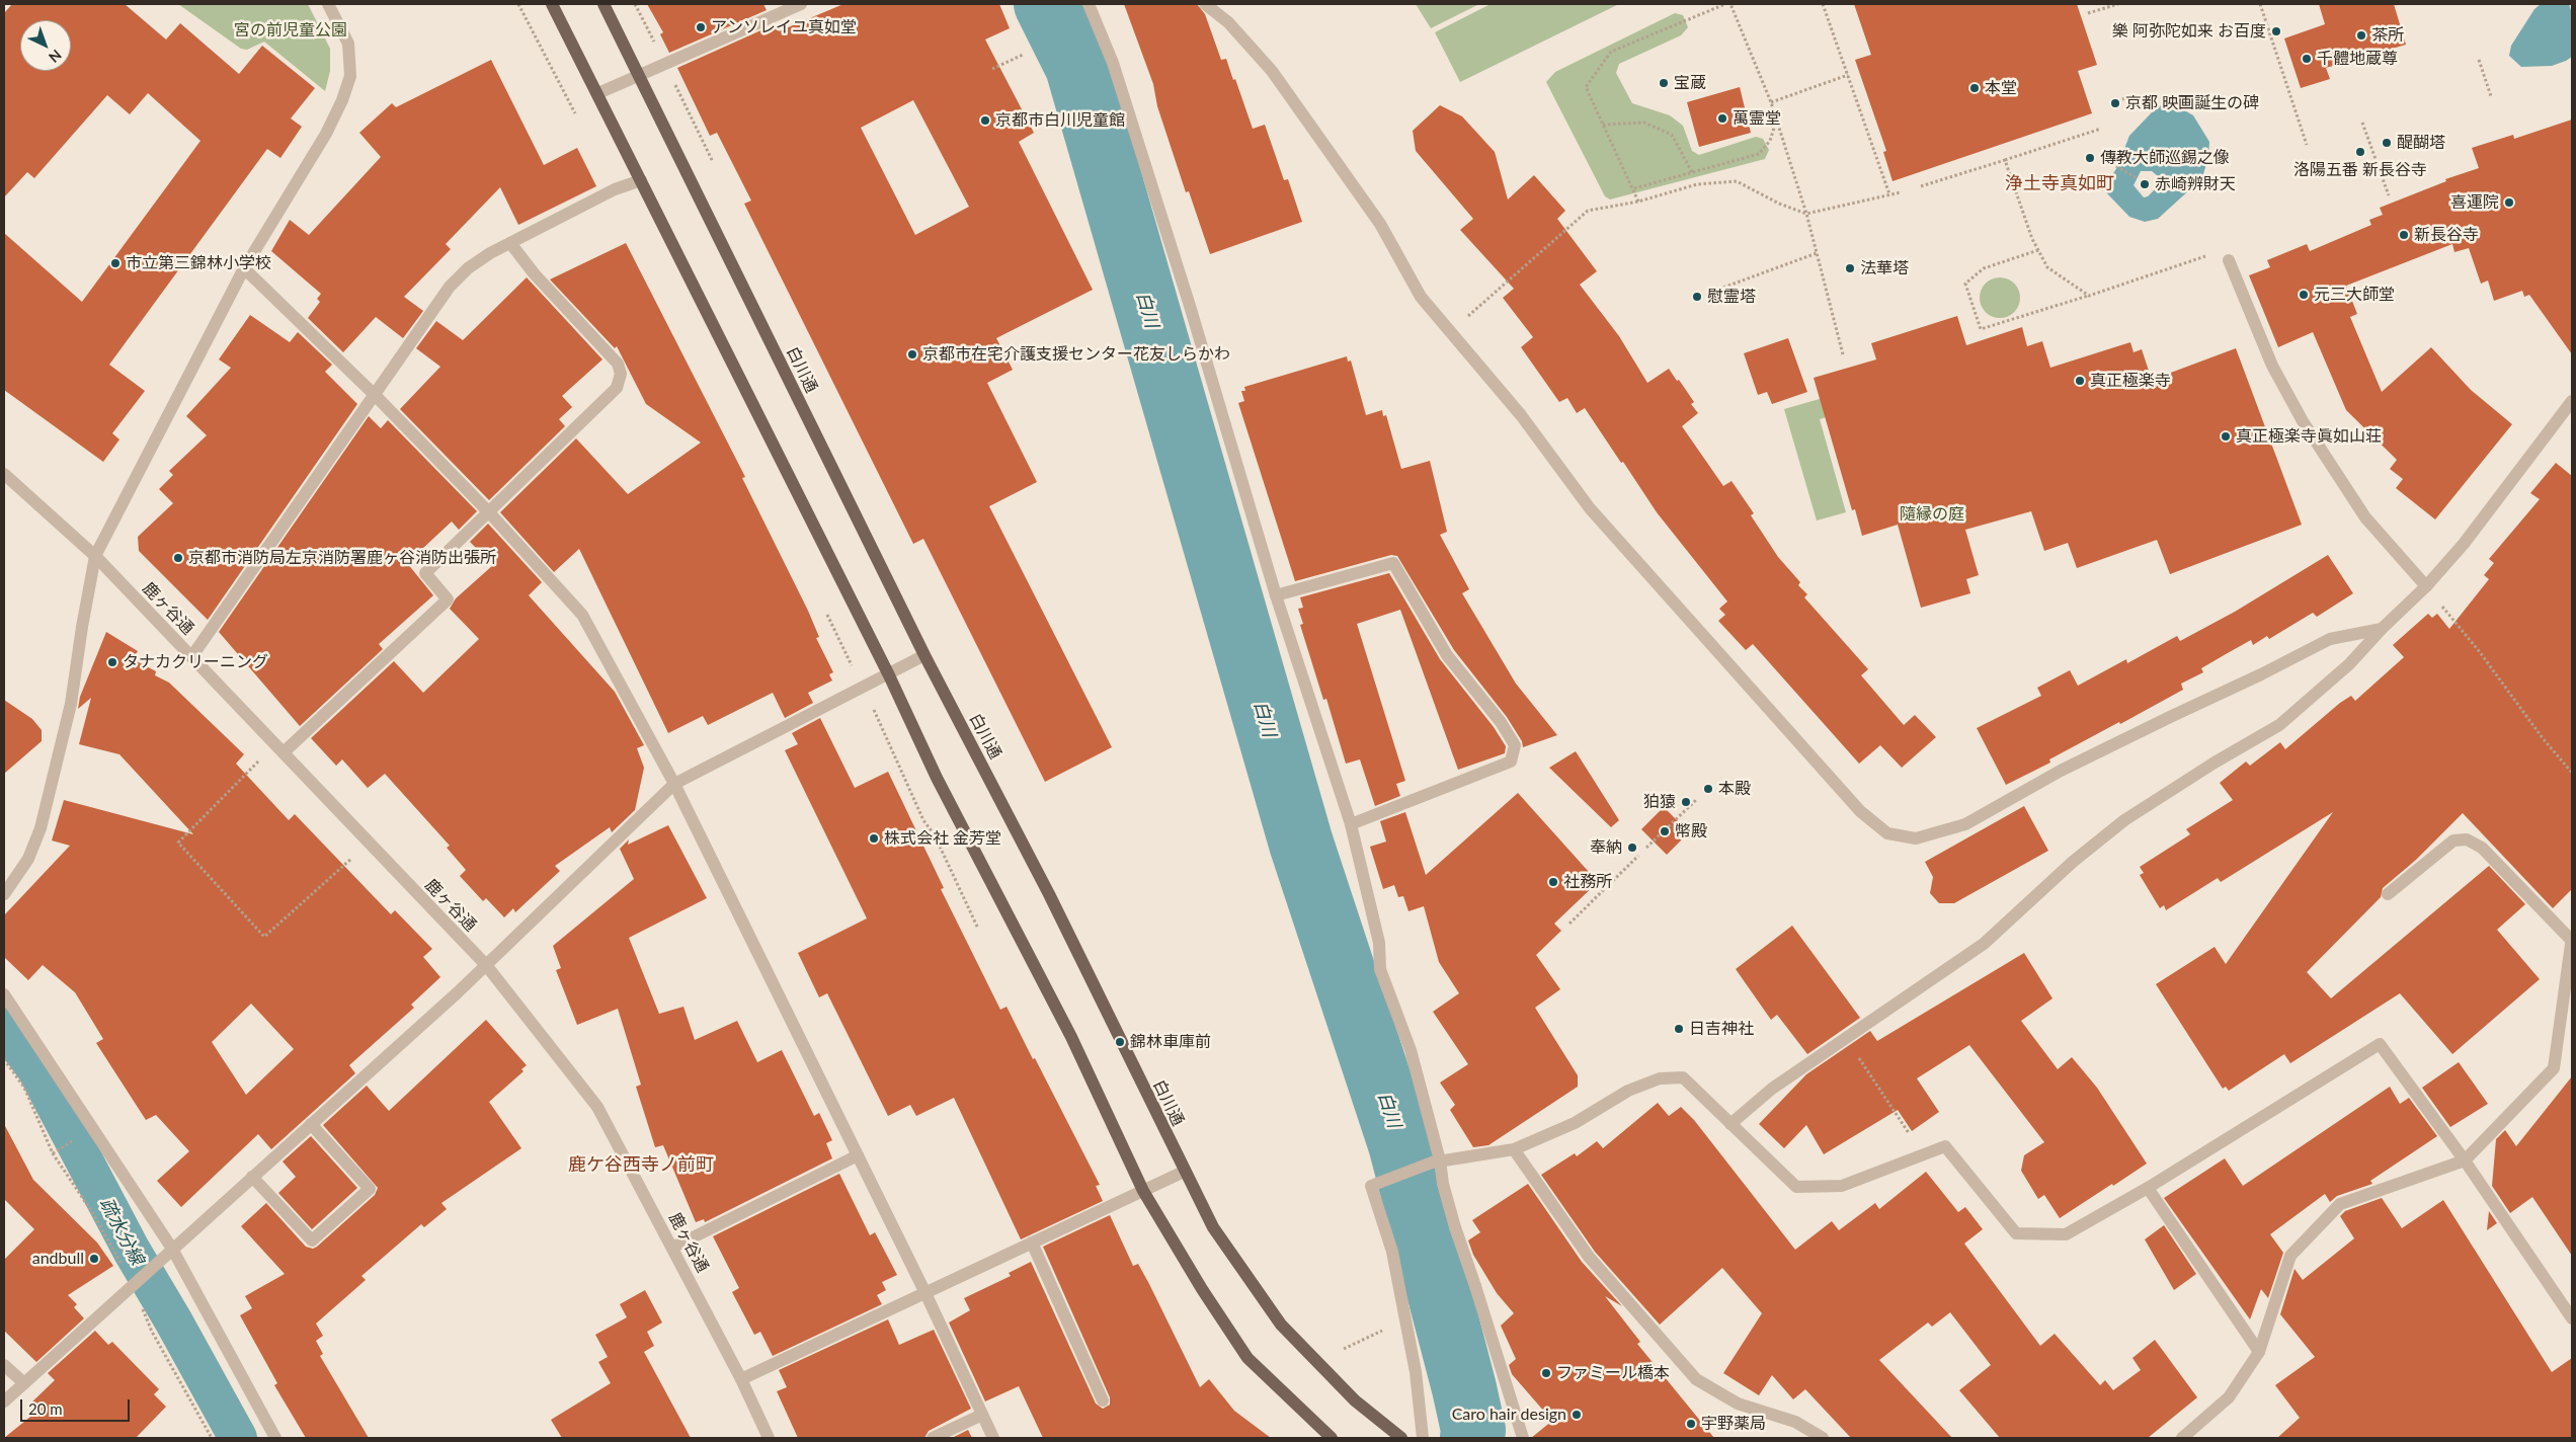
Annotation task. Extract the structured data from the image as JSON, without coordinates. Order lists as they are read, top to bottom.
{
  "streets": {
    "main road": ["白川通"],
    "street": ["鹿ヶ谷通"]
  },
  "districts": ["浄土寺真如町", "鹿ケ谷西寺ノ前町"],
  "water": ["白川", "疏水分線"],
  "parks": ["宮の前児童公園", "隨縁の庭"],
  "places": [
    "アンソレイユ真如堂",
    "樂 阿弥陀如来 お百度",
    "茶所",
    "千體地蔵尊",
    "宝蔵",
    "本堂",
    "京都 映画誕生の碑",
    "萬霊堂",
    "京都市白川児童館",
    "醍醐塔",
    "洛陽五番 新長谷寺",
    "傳教大師巡錫之像",
    "赤崎辨財天",
    "喜運院",
    "新長谷寺",
    "市立第三錦林小学校",
    "法華塔",
    "元三大師堂",
    "慰霊塔",
    "京都市在宅介護支援センター花友しらかわ",
    "真正極楽寺",
    "真正極楽寺眞如山荘",
    "京都市消防局左京消防署鹿ヶ谷消防出張所",
    "タナカクリーニング",
    "本殿",
    "狛猿",
    "幣殿",
    "株式会社 金芳堂",
    "奉納",
    "社務所",
    "日吉神社",
    "錦林車庫前",
    "andbull",
    "ファミール橋本",
    "Caro hair design",
    "宇野薬局"
  ],
  "scale_bar": "20 m",
  "north": "bottom right"
}
